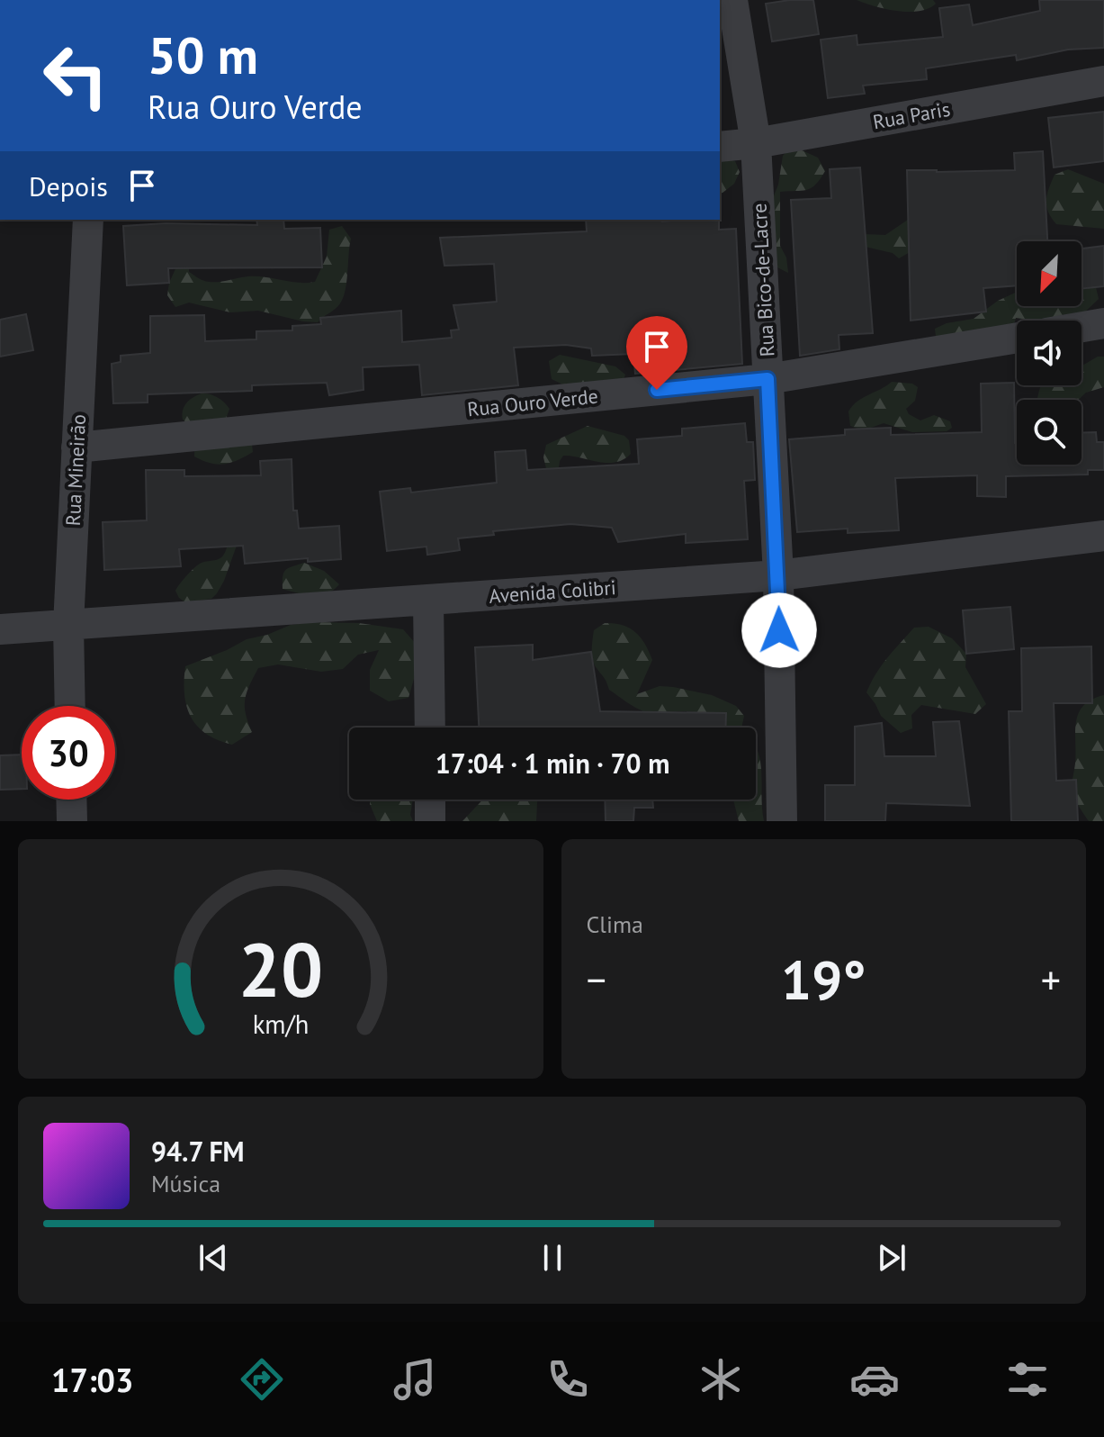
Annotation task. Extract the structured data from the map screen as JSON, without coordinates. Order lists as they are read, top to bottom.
{
  "streets": {
    "street": [
      "Rua Paris",
      "Rua Bico-de-Lacre",
      "Rua Ouro Verde",
      "Rua Mineirão",
      "Avenida Colibri"
    ]
  },
  "crossings": [
    ["Rua Paris", "Rua Bico-de-Lacre"],
    ["Rua Bico-de-Lacre", "Rua Ouro Verde"],
    ["Rua Bico-de-Lacre", "Avenida Colibri"],
    ["Rua Ouro Verde", "Rua Mineirão"],
    ["Rua Mineirão", "Avenida Colibri"]
  ],
  "north": "bottom left",
  "page": {
    "turn": ["50 m", "Rua Ouro Verde"],
    "then": "Depois",
    "limit": "30",
    "trip": "17:04 · 1 min · 70 m",
    "tile": "Clima",
    "heat": ["−", "19°", "+"],
    "song": ["94.7 FM", "Música"],
    "tabs": "17:03",
    "gauge": ["20", "km/h"]
  }
}
